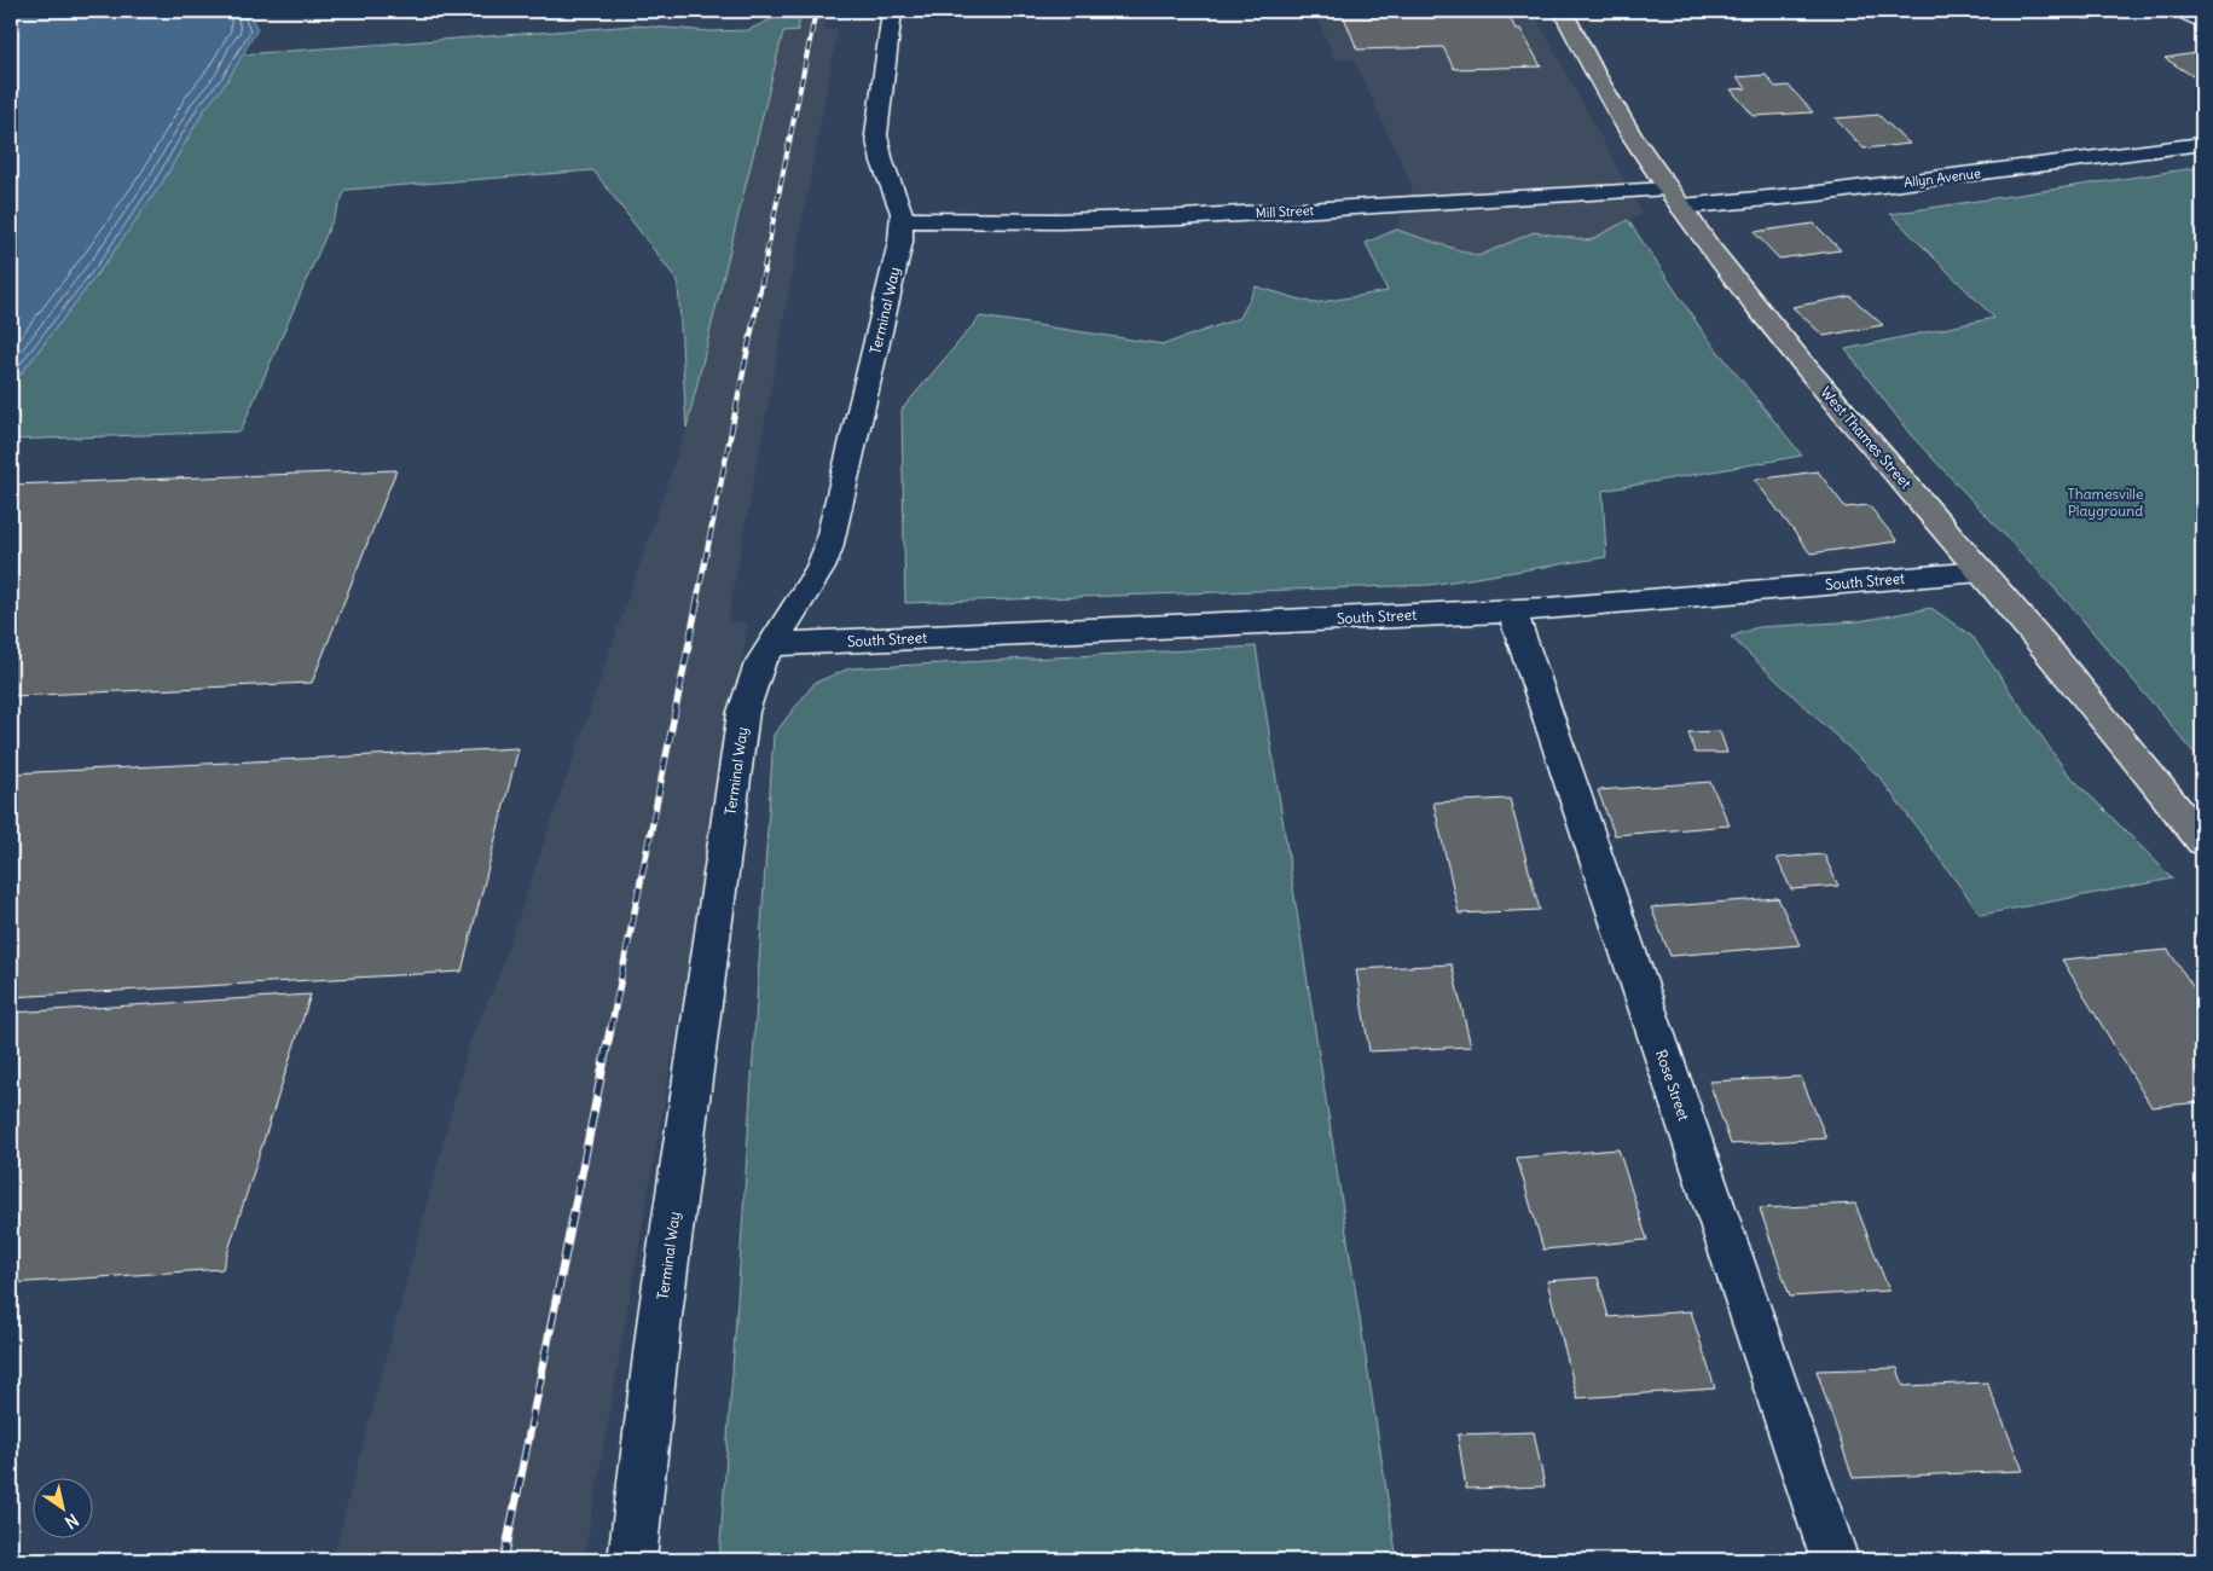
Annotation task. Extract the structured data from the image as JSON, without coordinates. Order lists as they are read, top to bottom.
{
  "streets": {
    "main road": ["West Thames Street"],
    "street": [
      "Allyn Avenue",
      "Mill Street",
      "Terminal Way",
      "South Street",
      "Rose Street"
    ]
  },
  "crossings": [
    ["Allyn Avenue", "Mill Street"],
    ["Allyn Avenue", "West Thames Street"],
    ["Mill Street", "Terminal Way"],
    ["Mill Street", "West Thames Street"],
    ["Terminal Way", "South Street"],
    ["West Thames Street", "South Street"],
    ["South Street", "Rose Street"]
  ],
  "parks": ["Thamesville Playground"],
  "north": "bottom right"
}
